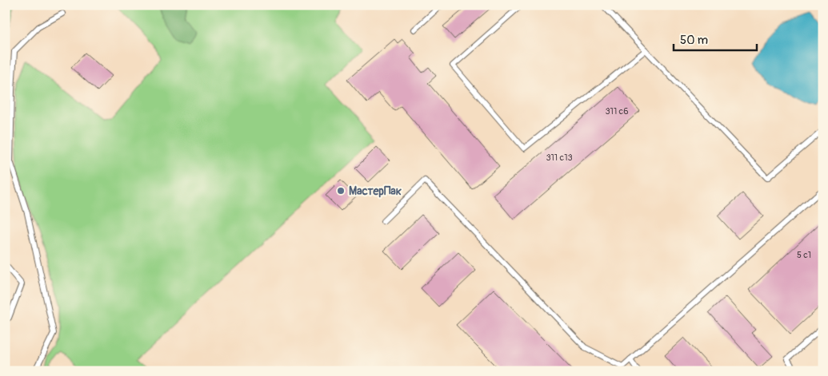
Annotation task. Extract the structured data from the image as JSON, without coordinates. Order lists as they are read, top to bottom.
{
  "places": ["МастерПак"],
  "house_numbers": ["311 с6", "311 с13", "5 с1"],
  "scale_bar": "50 m"
}
